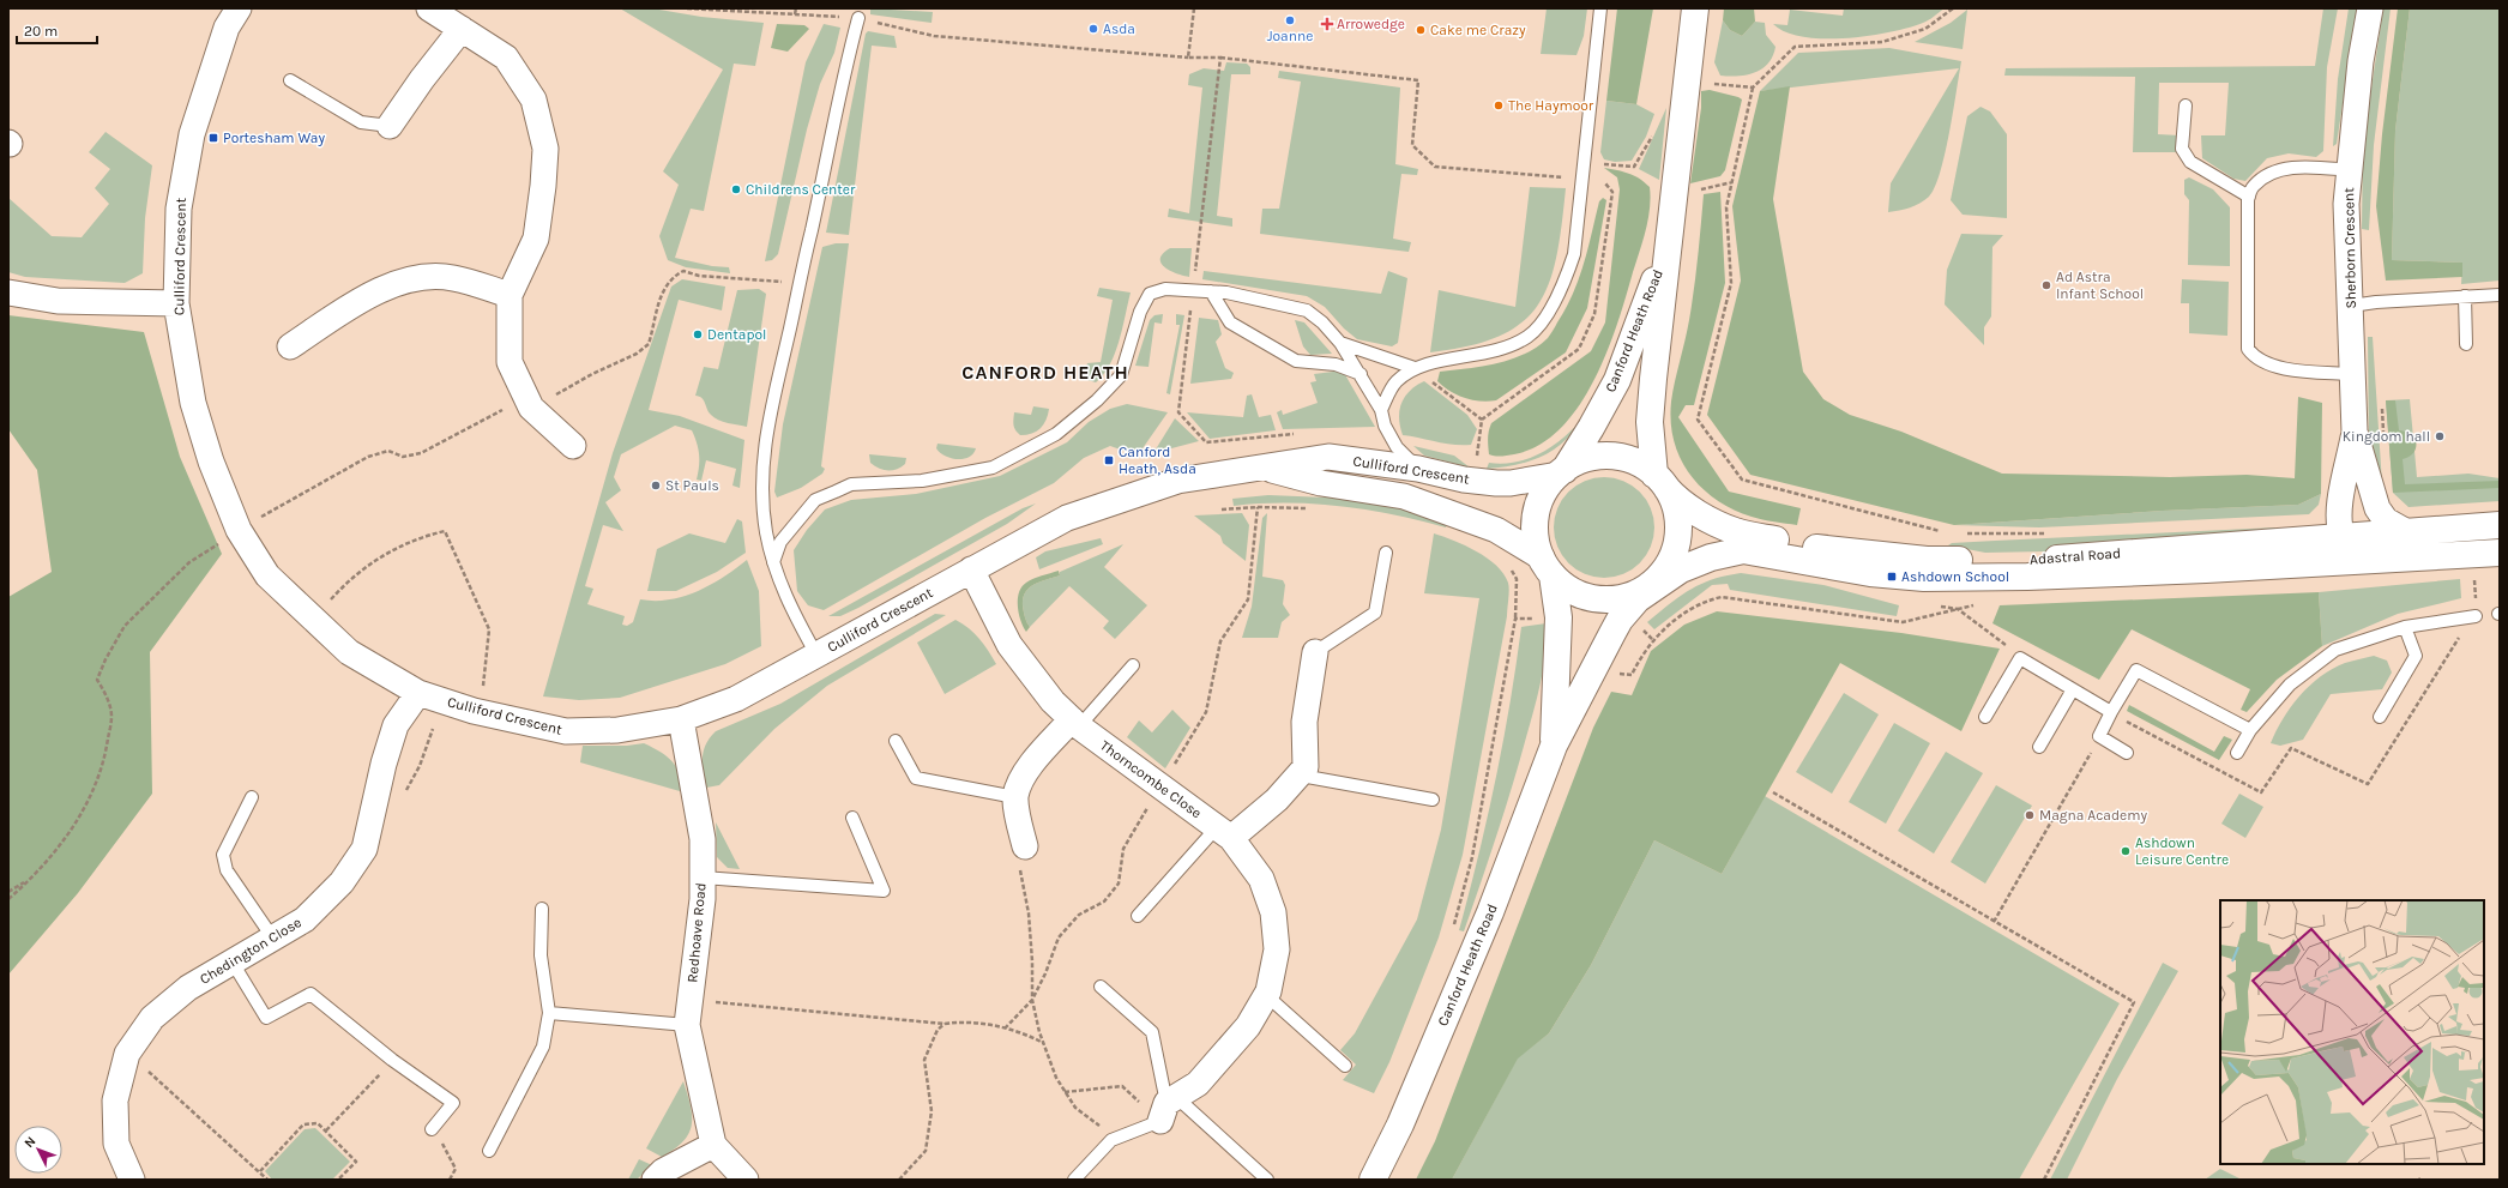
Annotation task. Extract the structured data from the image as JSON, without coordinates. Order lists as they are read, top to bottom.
{
  "streets": {
    "main road": ["Canford Heath Road", "Adastral Road"],
    "street": [
      "Sherborn Crescent",
      "Culliford Crescent",
      "Thorncombe Close",
      "Redhoave Road",
      "Chedington Close"
    ]
  },
  "crossings": [
    ["Sherborn Crescent", "Adastral Road"],
    ["Culliford Crescent", "Canford Heath Road"],
    ["Culliford Crescent", "Adastral Road"],
    ["Culliford Crescent", "Thorncombe Close"],
    ["Culliford Crescent", "Redhoave Road"],
    ["Culliford Crescent", "Chedington Close"],
    ["Canford Heath Road", "Adastral Road"]
  ],
  "districts": ["CANFORD HEATH"],
  "places": {
    "other": [
      "Joanne",
      "Asda",
      "Cake me Crazy",
      "The Haymoor",
      "Childrens Center",
      "Ad Astra Infant School",
      "Dentapol",
      "Kingdom hall",
      "St Pauls",
      "Magna Academy",
      "Ashdown Leisure Centre"
    ],
    "health": ["Arrowedge"],
    "transit": ["Portesham Way", "Canford Heath, Asda", "Ashdown School"]
  },
  "scale_bar": "20 m",
  "north": "top left"
}
